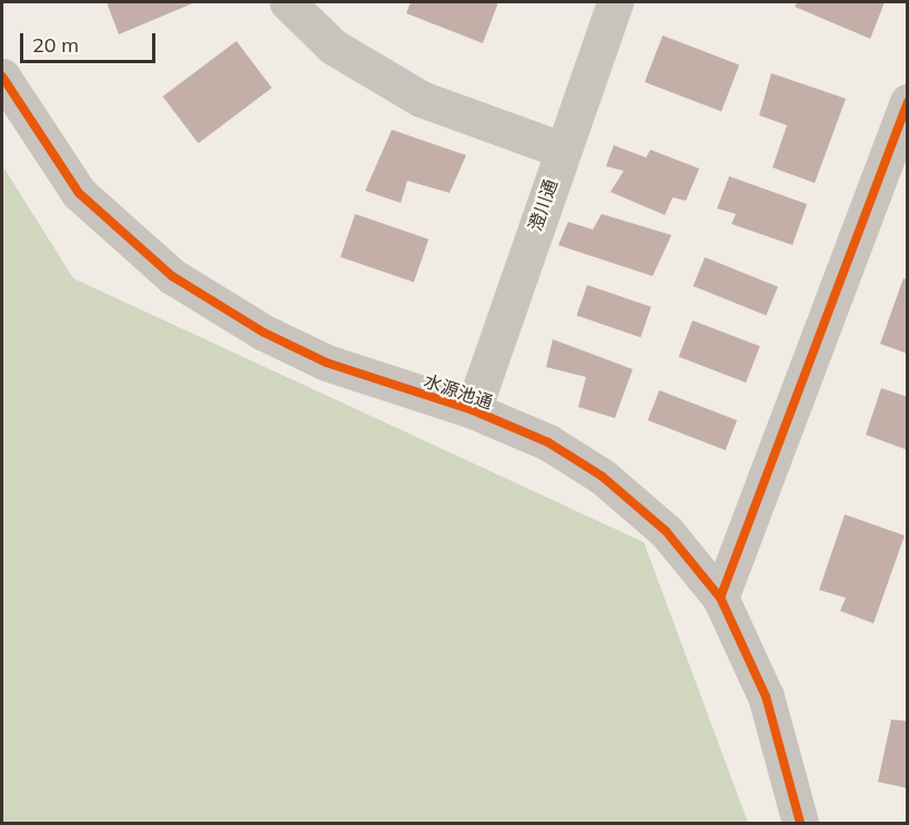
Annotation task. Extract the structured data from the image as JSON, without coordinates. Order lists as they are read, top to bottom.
{
  "streets": {
    "street": ["澄川通", "水源池通"]
  },
  "crossings": [
    ["澄川通", "水源池通"]
  ],
  "scale_bar": "20 m"
}
